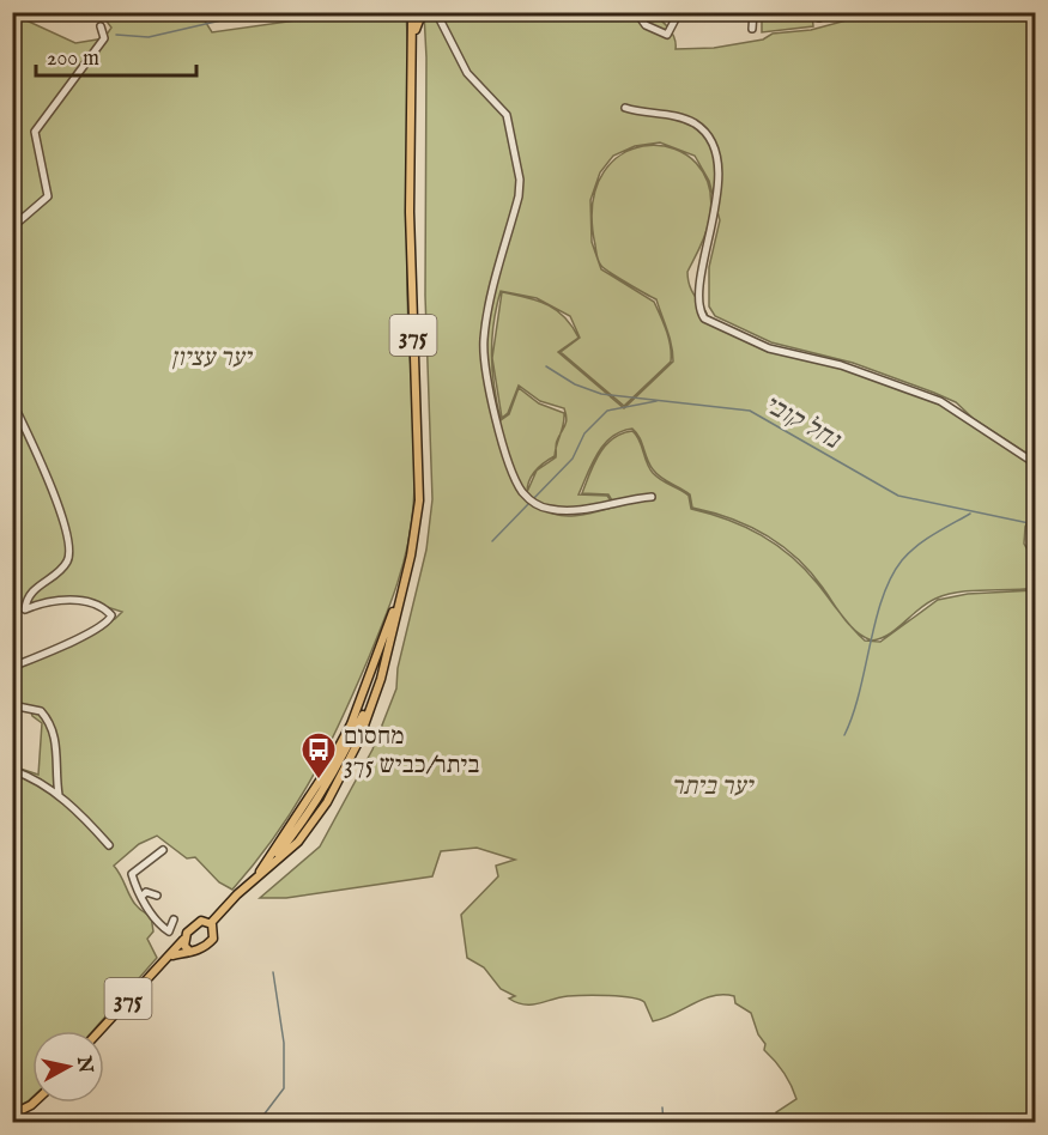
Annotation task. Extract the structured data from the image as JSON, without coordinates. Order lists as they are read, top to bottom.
{
  "streets": {
    "main road": ["375"]
  },
  "water": ["נחל קובי"],
  "parks": ["יער עציון", "יער ביתר"],
  "places": {
    "bus stop": ["מחסום ביתר/כביש 375"]
  },
  "scale_bar": "200 m",
  "north": "right"
}
